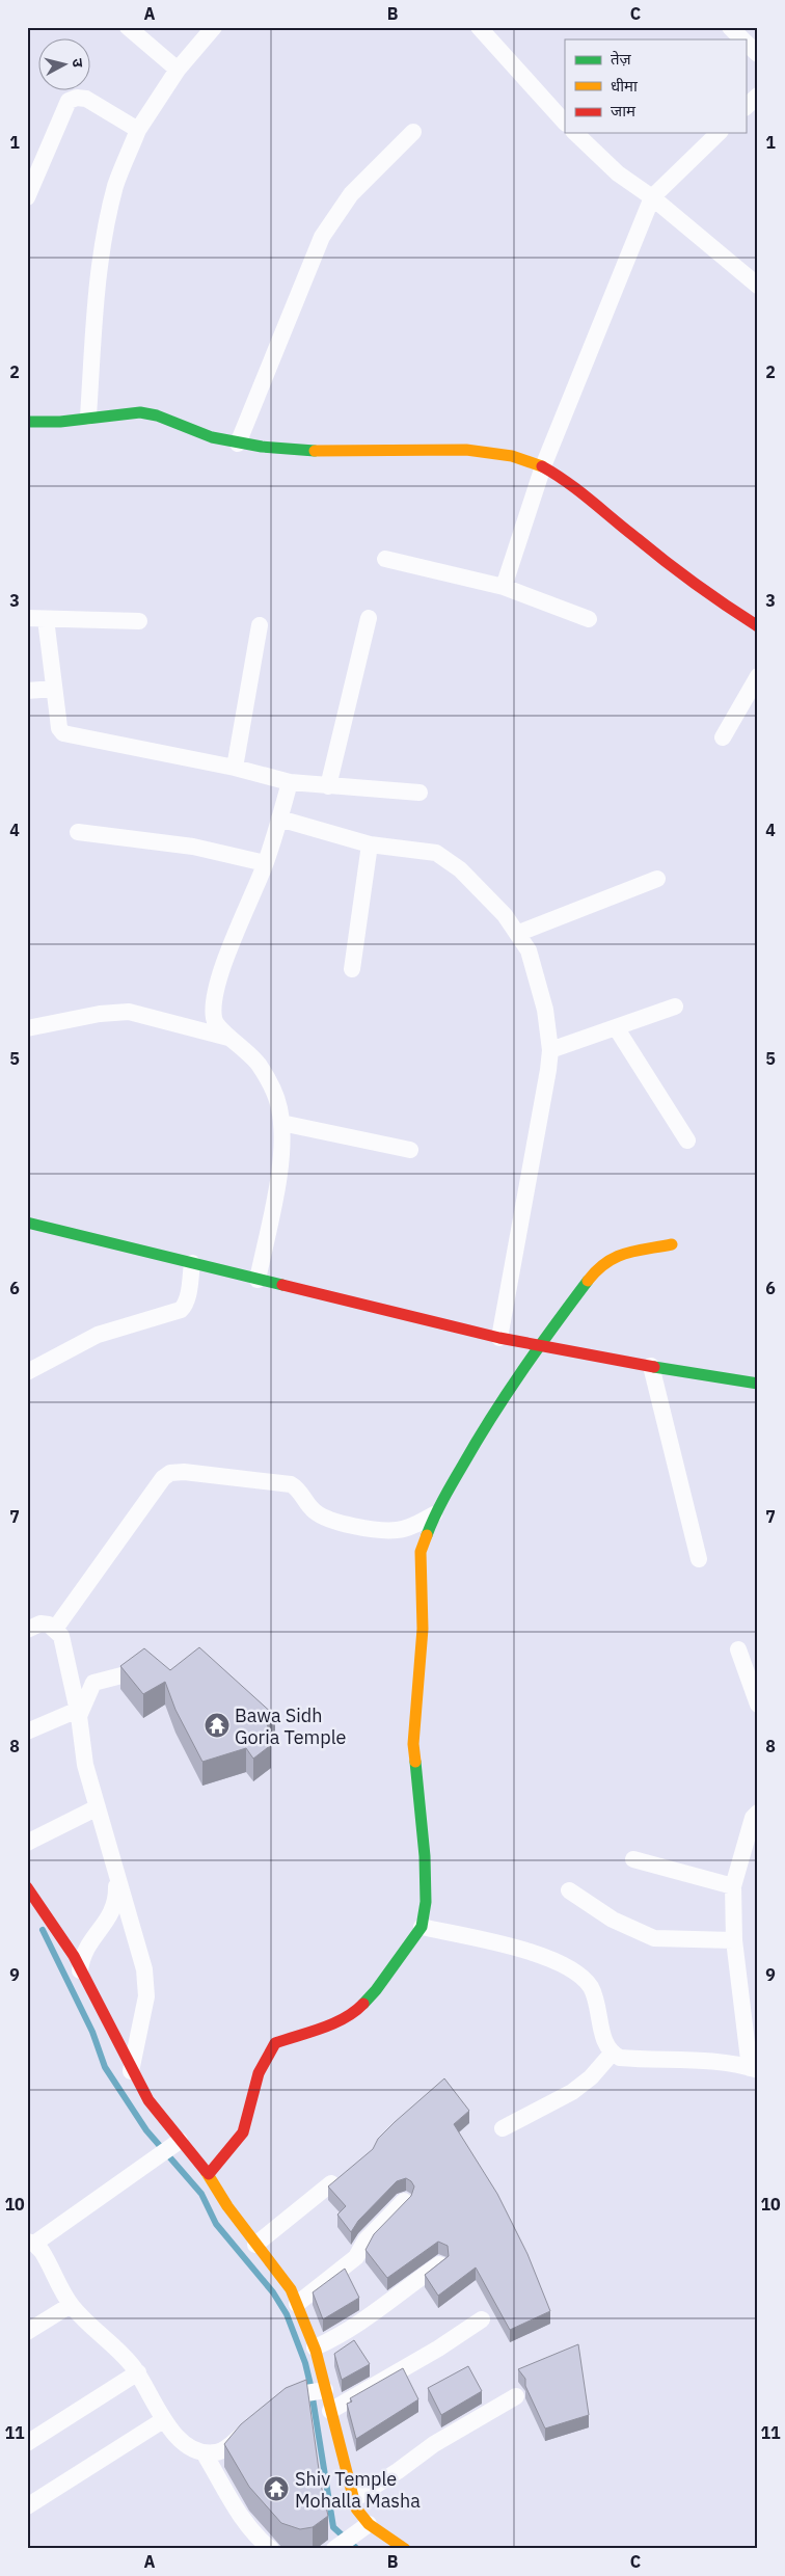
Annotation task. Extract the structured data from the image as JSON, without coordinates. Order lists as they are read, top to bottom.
{
  "places": {
    "temple": ["Bawa Sidh Goria Temple", "Shiv Temple Mohalla Masha"]
  },
  "legend": ["तेज़", "धीमा", "जाम"],
  "north": "right",
  "grid": {
    "columns": ["A", "B", "C"],
    "rows": [
      "1",
      "2",
      "3",
      "4",
      "5",
      "6",
      "7",
      "8",
      "9",
      "10",
      "11"
    ]
  }
}
